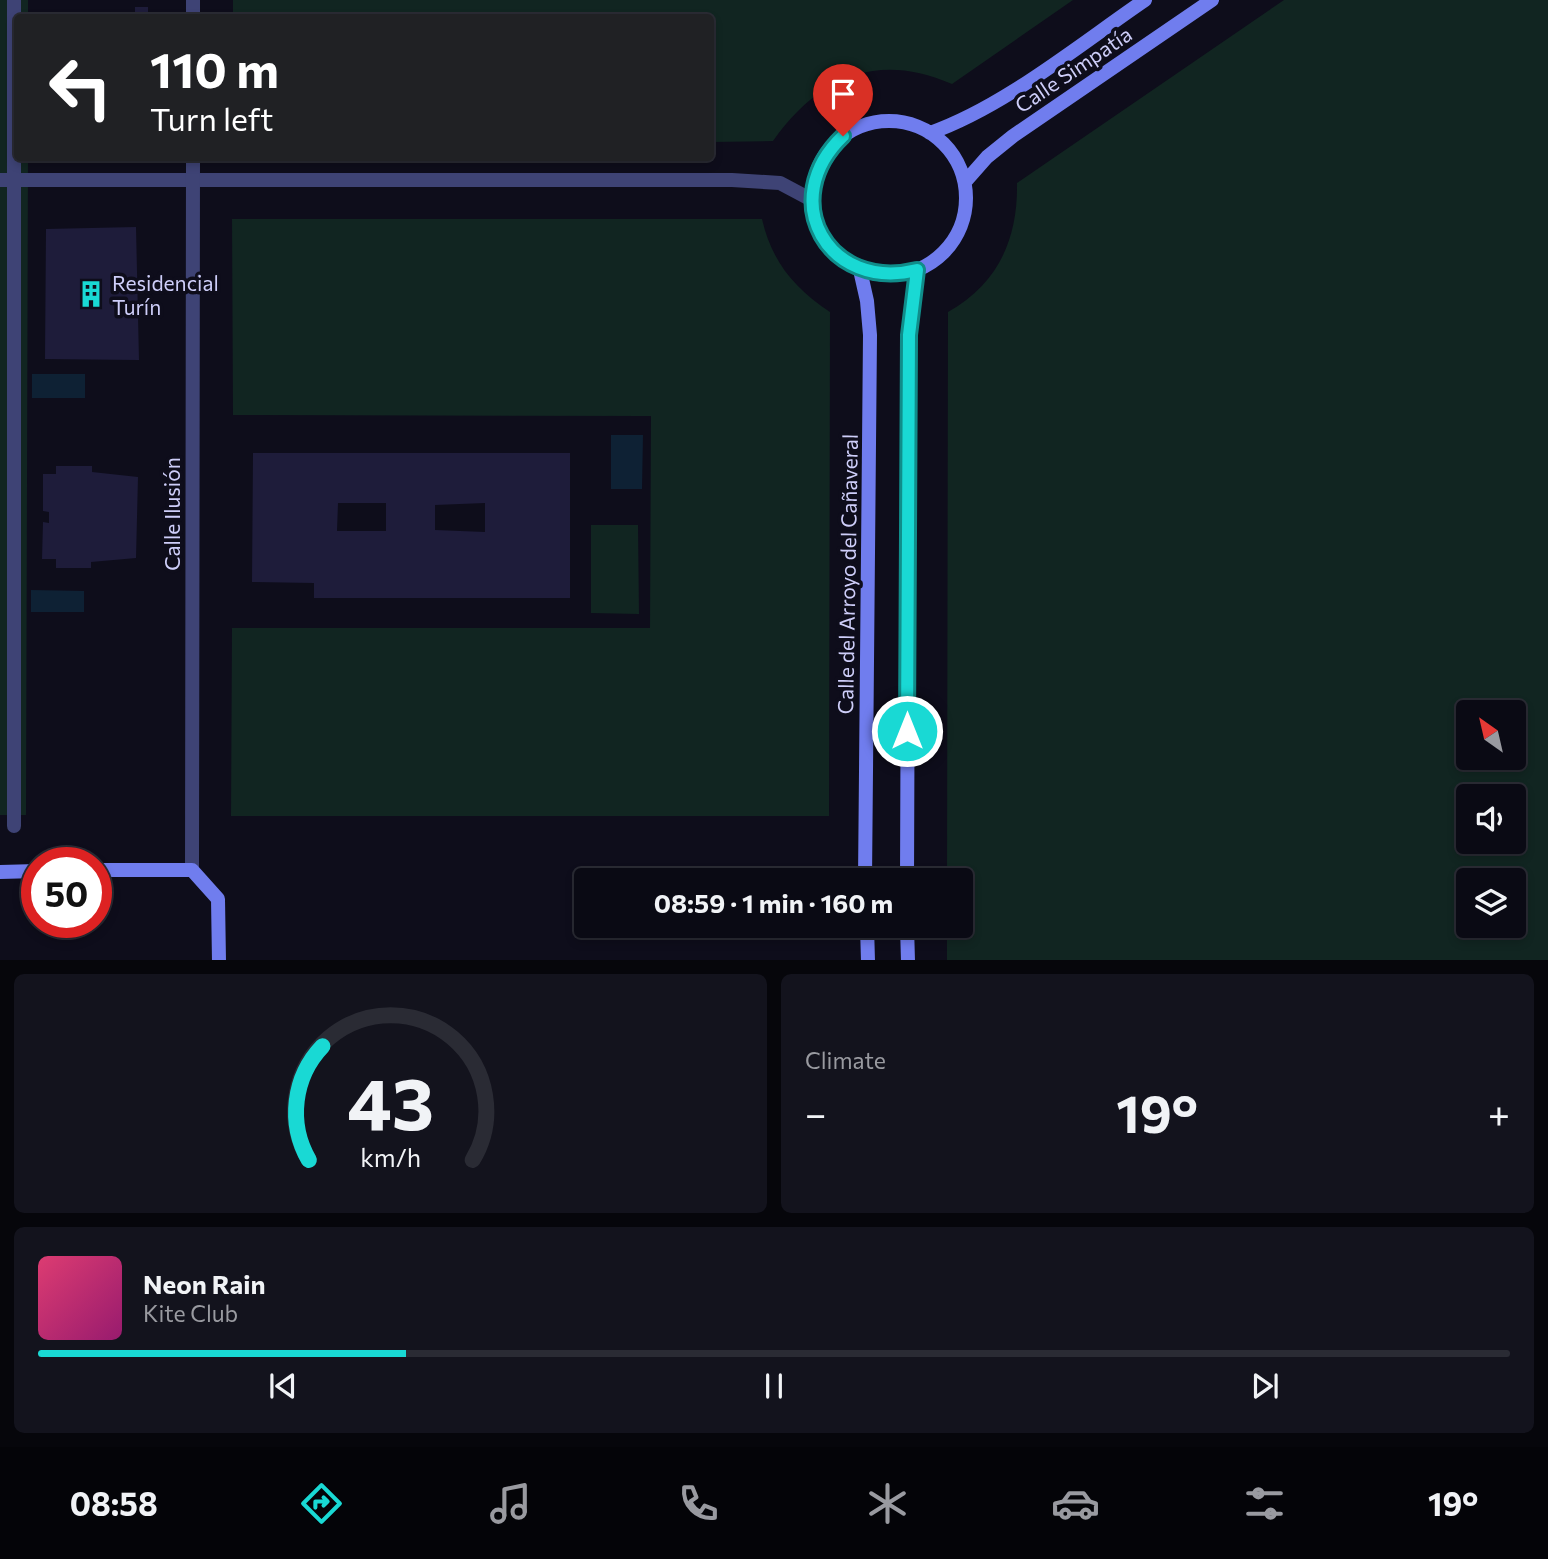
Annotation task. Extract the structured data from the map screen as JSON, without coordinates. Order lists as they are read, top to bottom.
{
  "streets": {
    "main road": ["Calle Simpatía", "Calle del Arroyo del Cañaveral"],
    "street": ["Calle Ilusión"]
  },
  "crossings": [
    ["Calle Simpatía", "Calle del Arroyo del Cañaveral"]
  ],
  "places": {
    "building": ["Residencial Turín"]
  },
  "north": "top left",
  "page": {
    "turn": ["110 m", "Turn left"],
    "limit": "50",
    "trip": "08:59 · 1 min · 160 m",
    "tile": "Climate",
    "heat": ["−", "19°", "+"],
    "song": ["Neon Rain", "Kite Club"],
    "tabs": ["08:58", "19°"],
    "gauge": ["43", "km/h"]
  }
}
